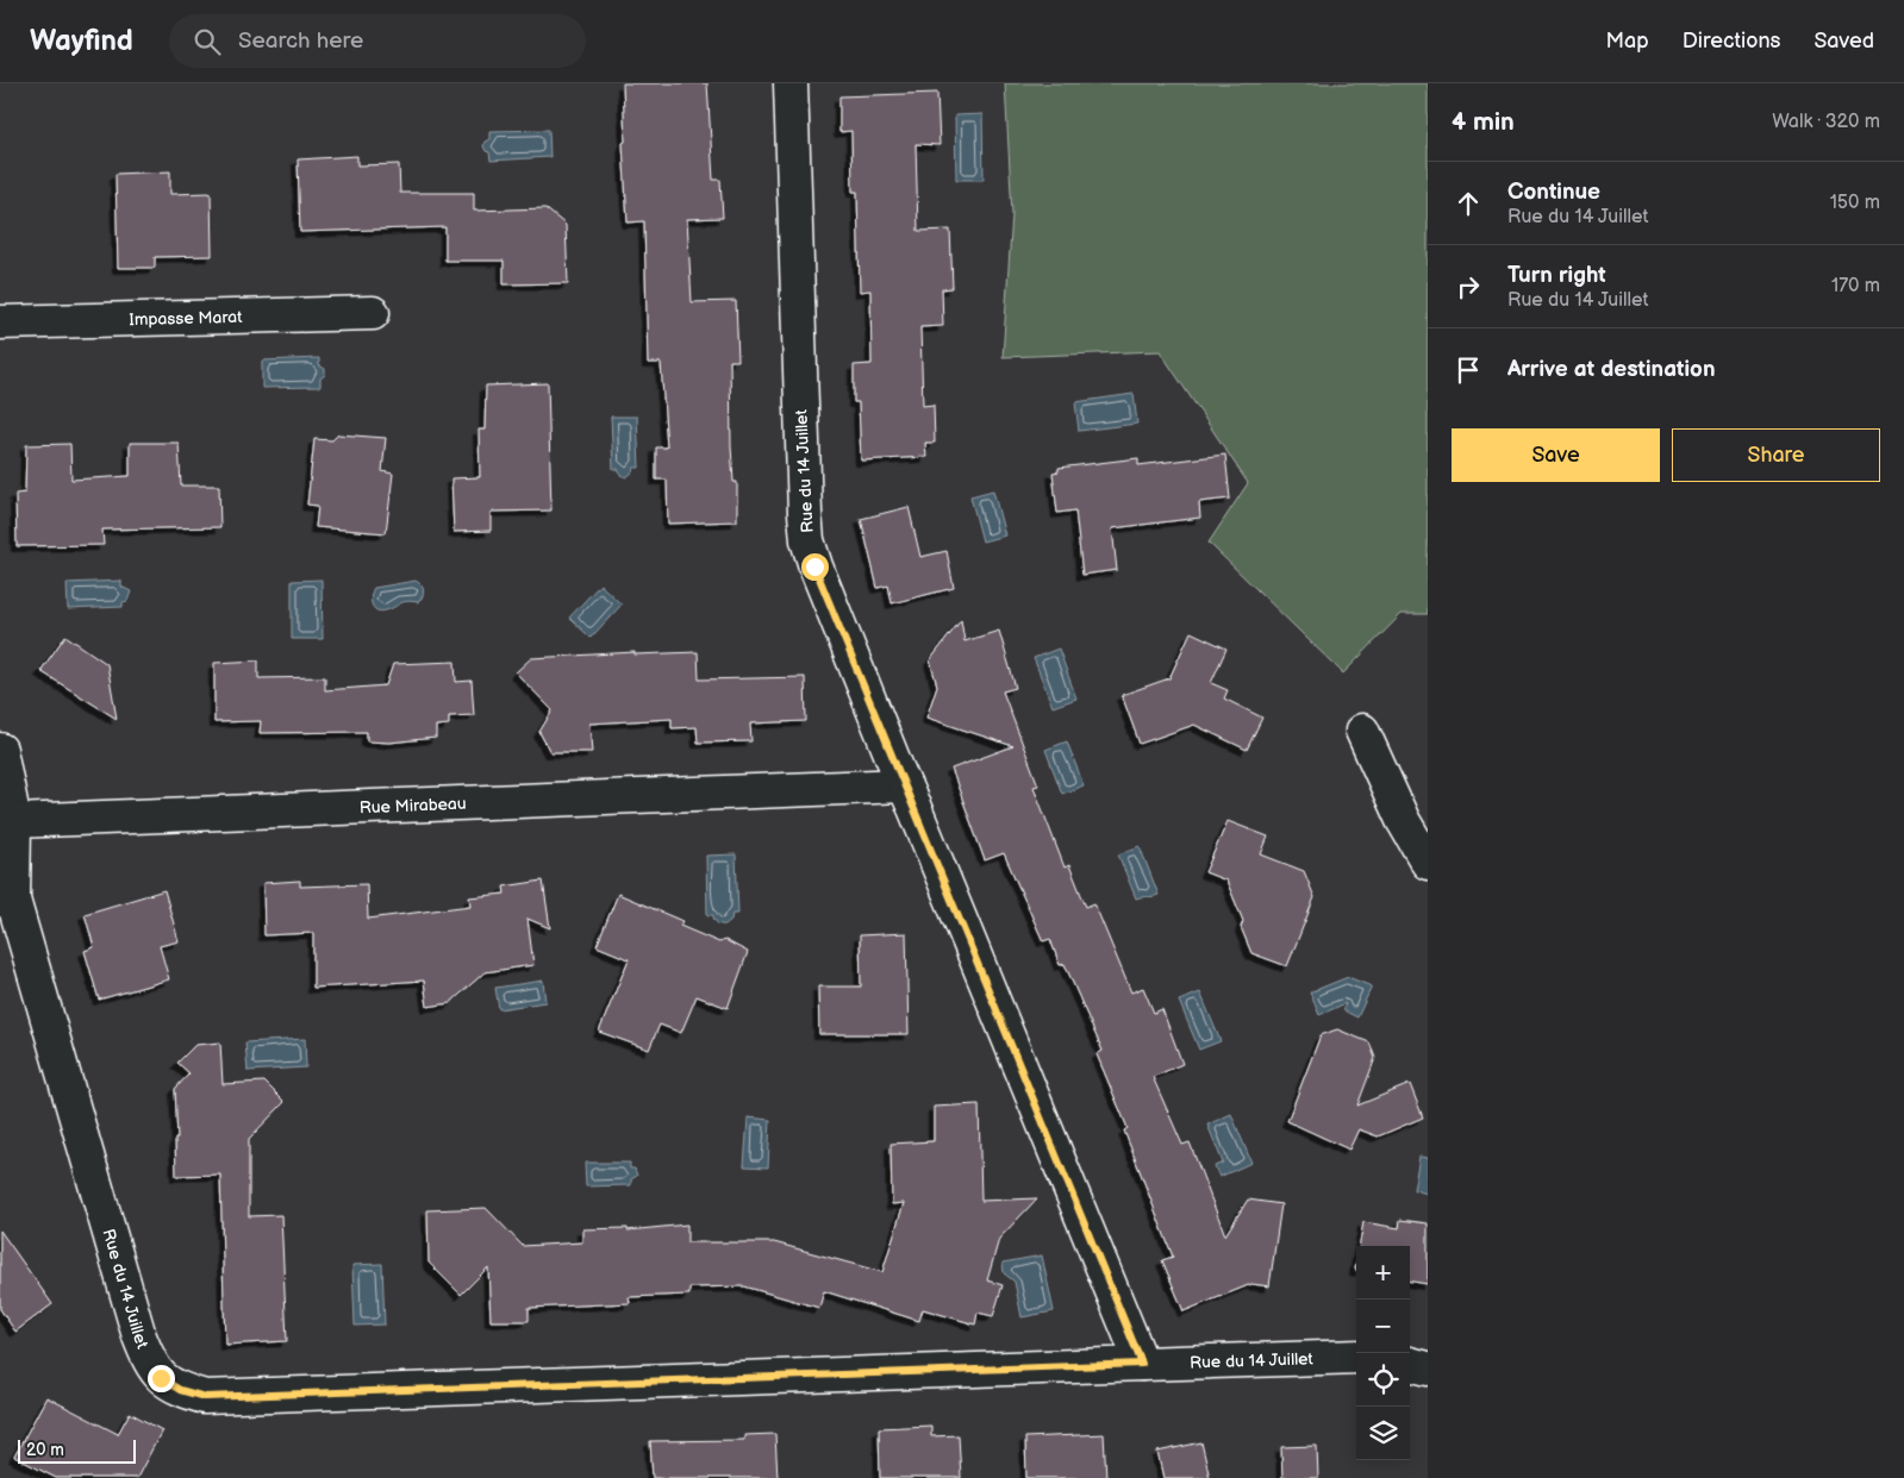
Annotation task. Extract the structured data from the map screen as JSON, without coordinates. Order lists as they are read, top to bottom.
{
  "streets": {
    "street": ["Impasse Marat", "Rue du 14 Juillet", "Rue Mirabeau"]
  },
  "crossings": [
    ["Rue du 14 Juillet", "Rue Mirabeau"]
  ],
  "scale_bar": "20 m",
  "page": {
    "header": "Wayfind",
    "search": "Search here",
    "nav": ["Map", "Directions", "Saved"],
    "heading": ["4 min", "Walk · 320 m"],
    "list": [
      ["Continue", "Rue du 14 Juillet", "150 m"],
      ["Turn right", "Rue du 14 Juillet", "170 m"],
      "Arrive at destination"
    ],
    "buttons": ["Save", "Share"],
    "map_buttons": ["+", "−"],
    "scale": "20 m"
  }
}
